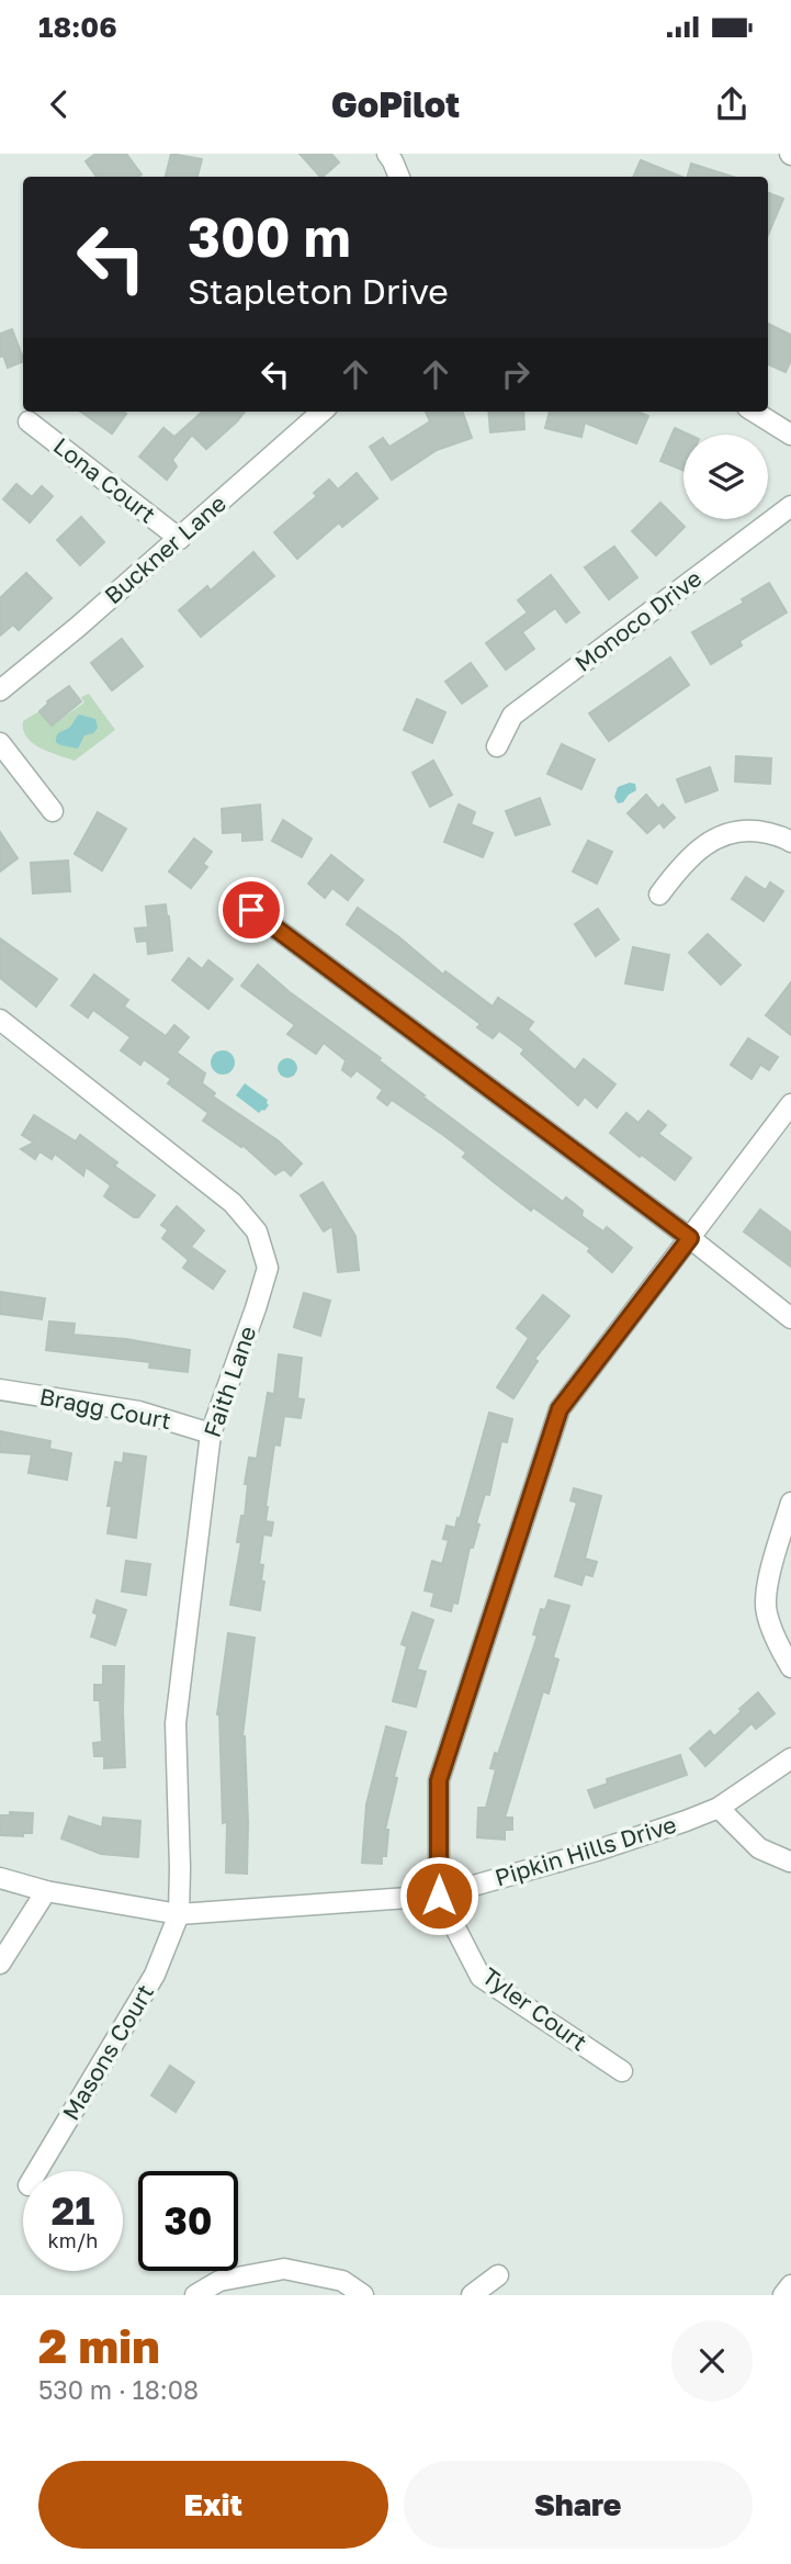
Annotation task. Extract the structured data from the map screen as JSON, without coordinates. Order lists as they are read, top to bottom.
{
  "streets": {
    "street": [
      "Lona Court",
      "Buckner Lane",
      "Monoco Drive",
      "Faith Lane",
      "Bragg Court",
      "Pipkin Hills Drive",
      "Tyler Court",
      "Masons Court"
    ]
  },
  "crossings": [
    ["Lona Court", "Buckner Lane"],
    ["Faith Lane", "Bragg Court"],
    ["Faith Lane", "Pipkin Hills Drive"],
    ["Faith Lane", "Masons Court"],
    ["Pipkin Hills Drive", "Tyler Court"],
    ["Pipkin Hills Drive", "Masons Court"]
  ],
  "page": {
    "status": "18:06",
    "header": "GoPilot",
    "turn": ["300 m", "Stapleton Drive"],
    "speed": "21 km/h",
    "limit": "30",
    "heading": ["2 min", "530 m · 18:08"],
    "buttons": ["Exit", "Share"]
  }
}
